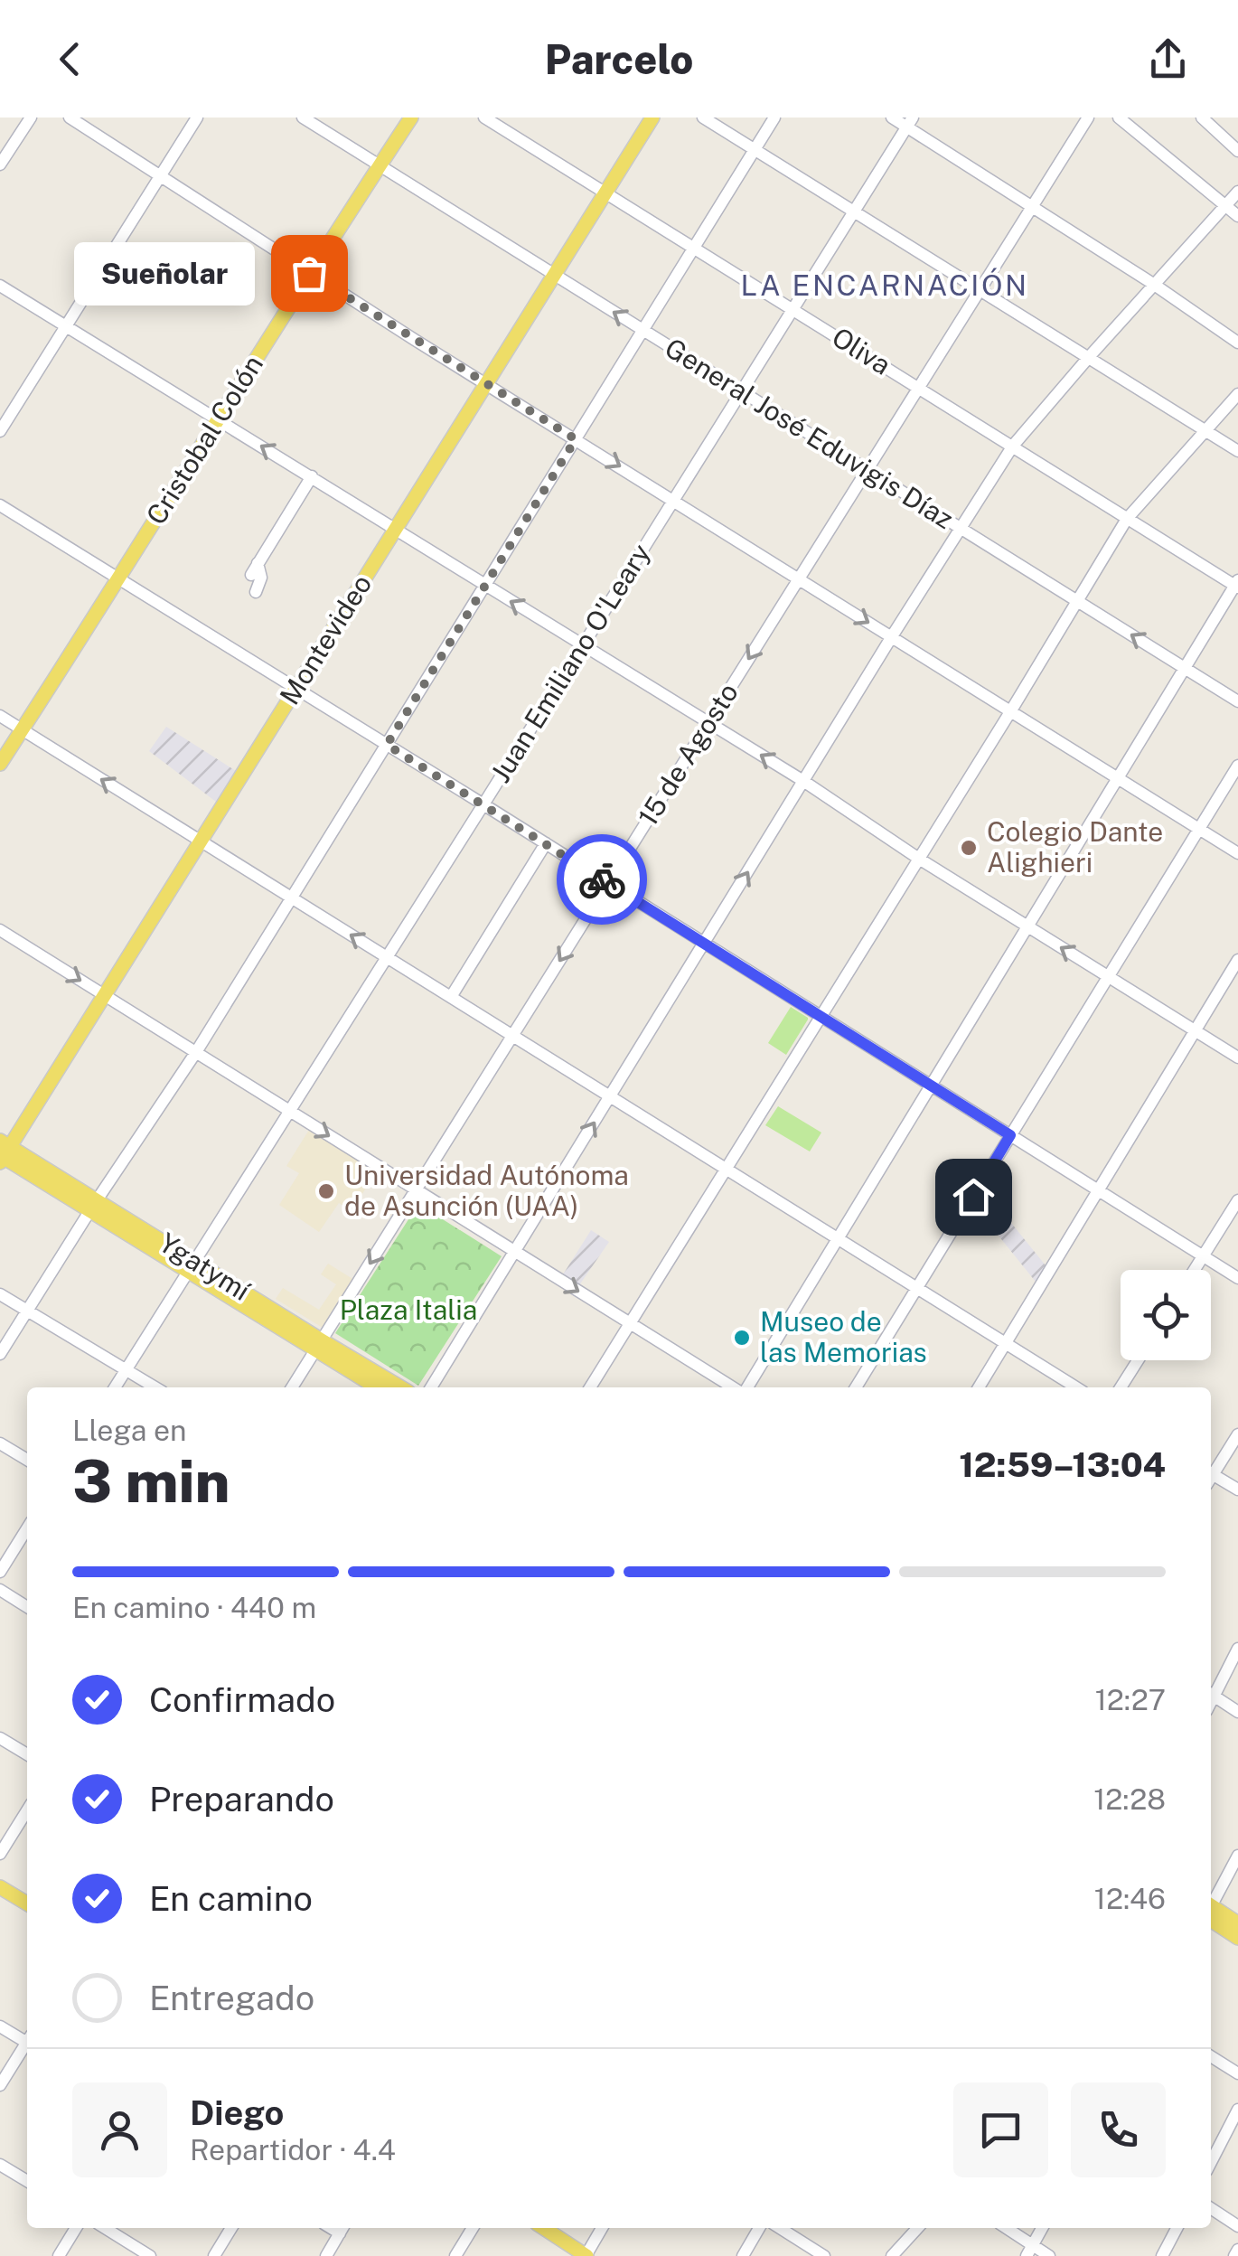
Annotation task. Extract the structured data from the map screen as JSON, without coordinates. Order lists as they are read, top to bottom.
{
  "streets": {
    "main road": ["Cristobal Colón", "Montevideo", "Ygatymí"],
    "street": [
      "Oliva",
      "General José Eduvigis Díaz",
      "Juan Emiliano O'Leary",
      "15 de Agosto"
    ]
  },
  "crossings": [
    ["Oliva", "Montevideo"],
    ["Oliva", "Juan Emiliano O'Leary"],
    ["Oliva", "15 de Agosto"],
    ["General José Eduvigis Díaz", "Cristobal Colón"],
    ["General José Eduvigis Díaz", "Montevideo"],
    ["General José Eduvigis Díaz", "Juan Emiliano O'Leary"],
    ["General José Eduvigis Díaz", "15 de Agosto"],
    ["Montevideo", "Ygatymí"],
    ["Juan Emiliano O'Leary", "Ygatymí"],
    ["15 de Agosto", "Ygatymí"]
  ],
  "districts": ["LA ENCARNACIÓN"],
  "parks": ["Plaza Italia"],
  "places": [
    "Sueñolar",
    "Colegio Dante Alighieri",
    "Universidad Autónoma de Asunción (UAA)",
    "Museo de las Memorias"
  ],
  "page": {
    "header": "Parcelo",
    "bubble": "Sueñolar",
    "heading": ["3 min", "Llega en", "12:59–13:04"],
    "panel": ["Diego", "Repartidor · 4.4"],
    "bar": "En camino · 440 m",
    "list": [
      ["Confirmado", "12:27"],
      ["Preparando", "12:28"],
      ["En camino", "12:46"],
      "Entregado"
    ]
  }
}
